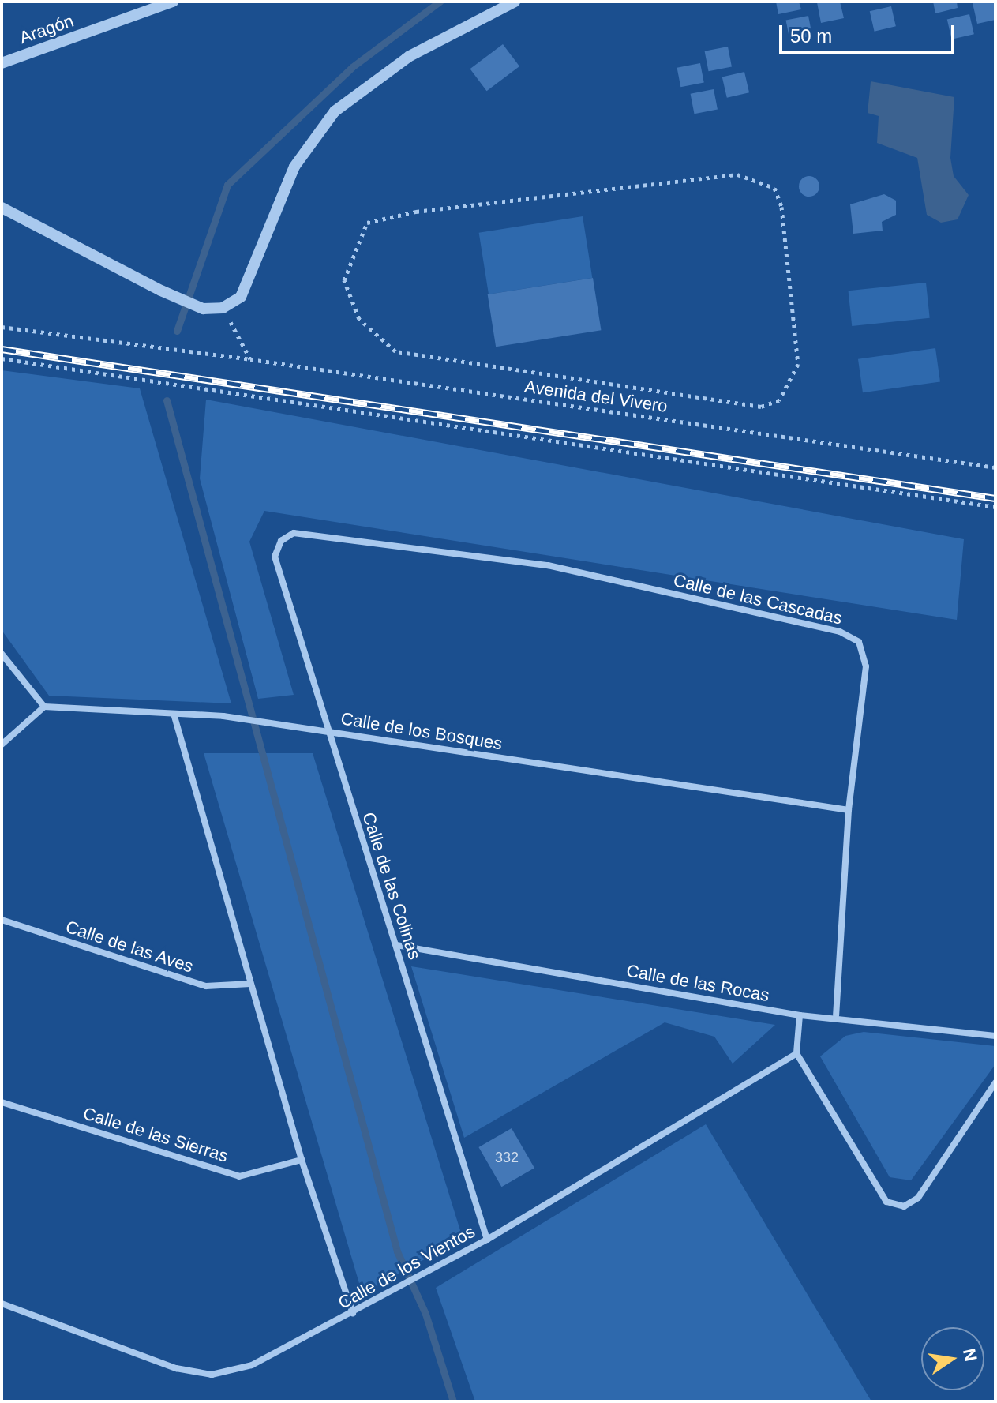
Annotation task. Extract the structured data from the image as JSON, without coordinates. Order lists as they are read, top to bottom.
{
  "streets": {
    "street": [
      "Aragón",
      "Calle de las Cascadas",
      "Calle de los Bosques",
      "Calle de las Colinas",
      "Calle de las Aves",
      "Calle de las Rocas",
      "Calle de las Sierras",
      "Calle de los Vientos"
    ],
    "path": ["Avenida del Vivero"]
  },
  "crossings": [
    ["Calle de las Cascadas", "Calle de los Bosques"],
    ["Calle de las Cascadas", "Calle de las Colinas"],
    ["Calle de las Cascadas", "Calle de las Rocas"],
    ["Calle de los Bosques", "Calle de las Colinas"],
    ["Calle de las Colinas", "Calle de las Rocas"],
    ["Calle de las Colinas", "Calle de los Vientos"]
  ],
  "house_numbers": ["332"],
  "scale_bar": "50 m",
  "north": "right"
}
